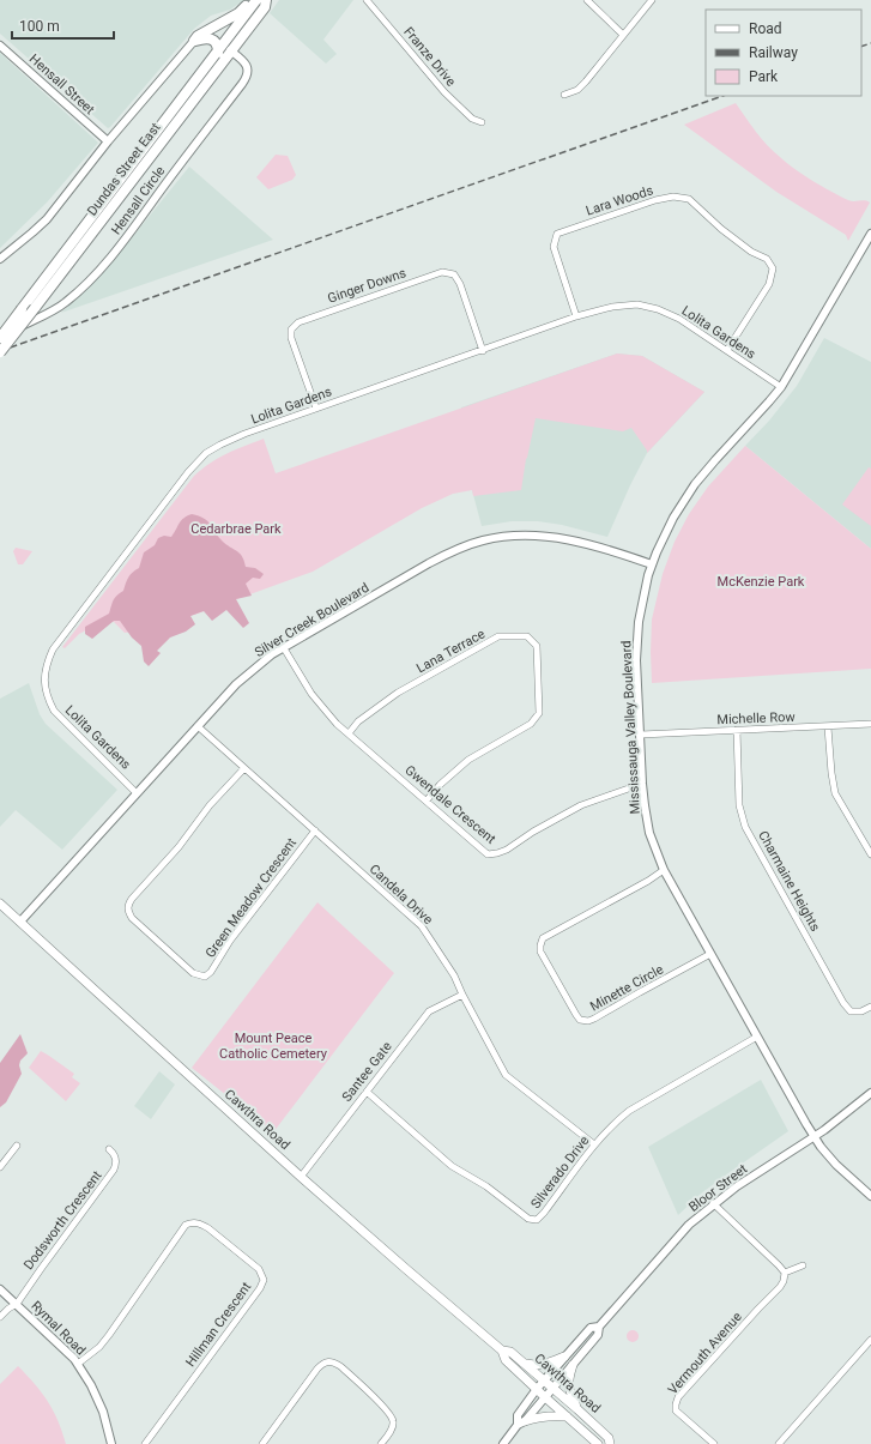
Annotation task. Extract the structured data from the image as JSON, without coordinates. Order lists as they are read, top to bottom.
{
  "streets": {
    "main road": ["Dundas Street East", "Cawthra Road"],
    "street": [
      "Franze Drive",
      "Hensall Street",
      "Hensall Circle",
      "Lara Woods",
      "Ginger Downs",
      "Lolita Gardens",
      "Silver Creek Boulevard",
      "Lana Terrace",
      "Michelle Row",
      "Mississauga Valley Boulevard",
      "Gwendale Crescent",
      "Charmaine Heights",
      "Candela Drive",
      "Green Meadow Crescent",
      "Minette Circle",
      "Santee Gate",
      "Silverado Drive",
      "Bloor Street",
      "Dodsworth Crescent",
      "Hillman Crescent",
      "Rymal Road",
      "Vermouth Avenue"
    ]
  },
  "crossings": [
    ["Dundas Street East", "Hensall Circle"],
    ["Lara Woods", "Lolita Gardens"],
    ["Ginger Downs", "Lolita Gardens"],
    ["Lolita Gardens", "Silver Creek Boulevard"],
    ["Lolita Gardens", "Mississauga Valley Boulevard"],
    ["Silver Creek Boulevard", "Mississauga Valley Boulevard"],
    ["Silver Creek Boulevard", "Gwendale Crescent"],
    ["Silver Creek Boulevard", "Candela Drive"],
    ["Silver Creek Boulevard", "Cawthra Road"],
    ["Lana Terrace", "Gwendale Crescent"],
    ["Michelle Row", "Mississauga Valley Boulevard"],
    ["Michelle Row", "Charmaine Heights"],
    ["Mississauga Valley Boulevard", "Gwendale Crescent"],
    ["Mississauga Valley Boulevard", "Minette Circle"],
    ["Mississauga Valley Boulevard", "Silverado Drive"],
    ["Mississauga Valley Boulevard", "Bloor Street"],
    ["Candela Drive", "Green Meadow Crescent"],
    ["Candela Drive", "Santee Gate"],
    ["Candela Drive", "Silverado Drive"],
    ["Santee Gate", "Cawthra Road"],
    ["Santee Gate", "Silverado Drive"],
    ["Cawthra Road", "Bloor Street"],
    ["Dodsworth Crescent", "Rymal Road"],
    ["Hillman Crescent", "Rymal Road"]
  ],
  "parks": ["Cedarbrae Park", "McKenzie Park", "Mount Peace Catholic Cemetery"],
  "legend": ["Road", "Railway", "Park"],
  "scale_bar": "100 m"
}
